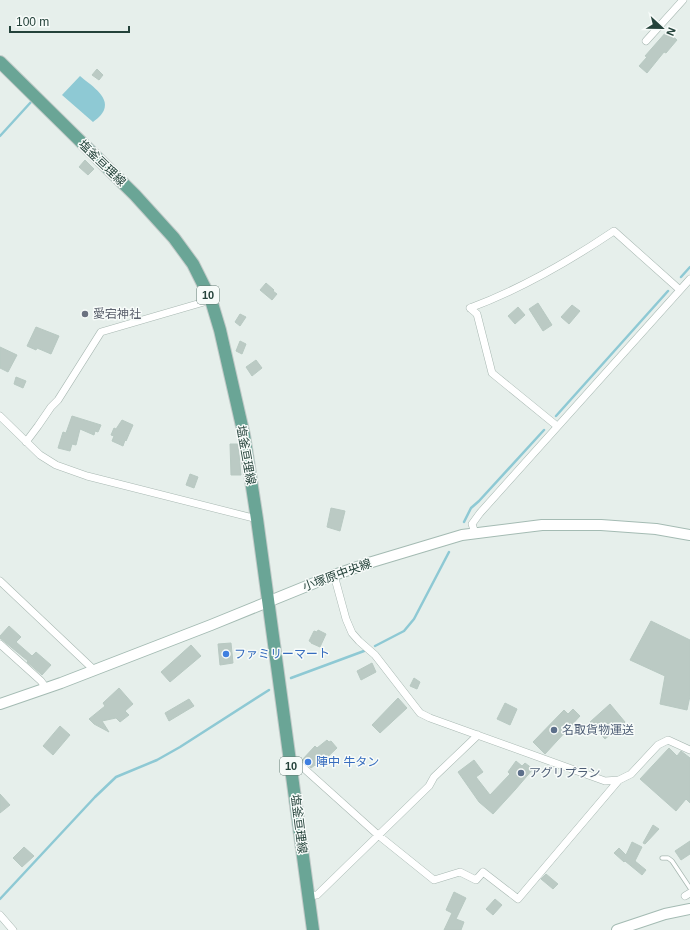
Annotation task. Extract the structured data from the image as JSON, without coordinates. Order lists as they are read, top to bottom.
{
  "streets": {
    "main road": ["塩釜亘理線", "10"],
    "street": ["小塚原中央線"]
  },
  "crossings": [
    ["塩釜亘理線", "小塚原中央線"]
  ],
  "places": [
    "愛宕神社",
    "ファミリーマート",
    "名取貨物運送",
    "陣中 牛タン",
    "アグリプラン"
  ],
  "scale_bar": "100 m",
  "north": "right"
}
